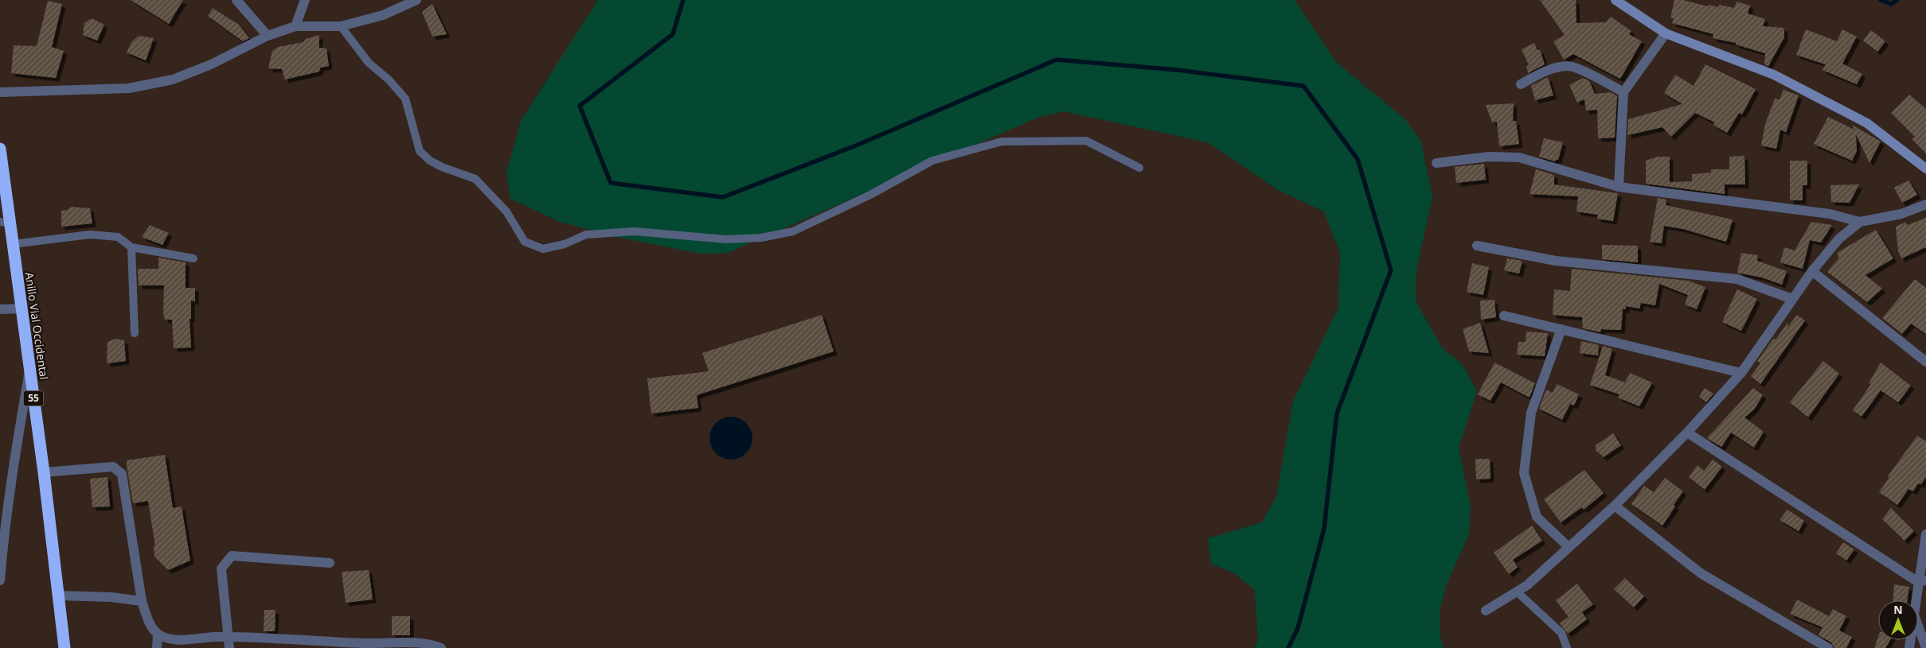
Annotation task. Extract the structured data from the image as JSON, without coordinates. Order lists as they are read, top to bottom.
{
  "streets": {
    "highway": ["Anillo Vial Occidental", "55"]
  },
  "north": "top"
}
